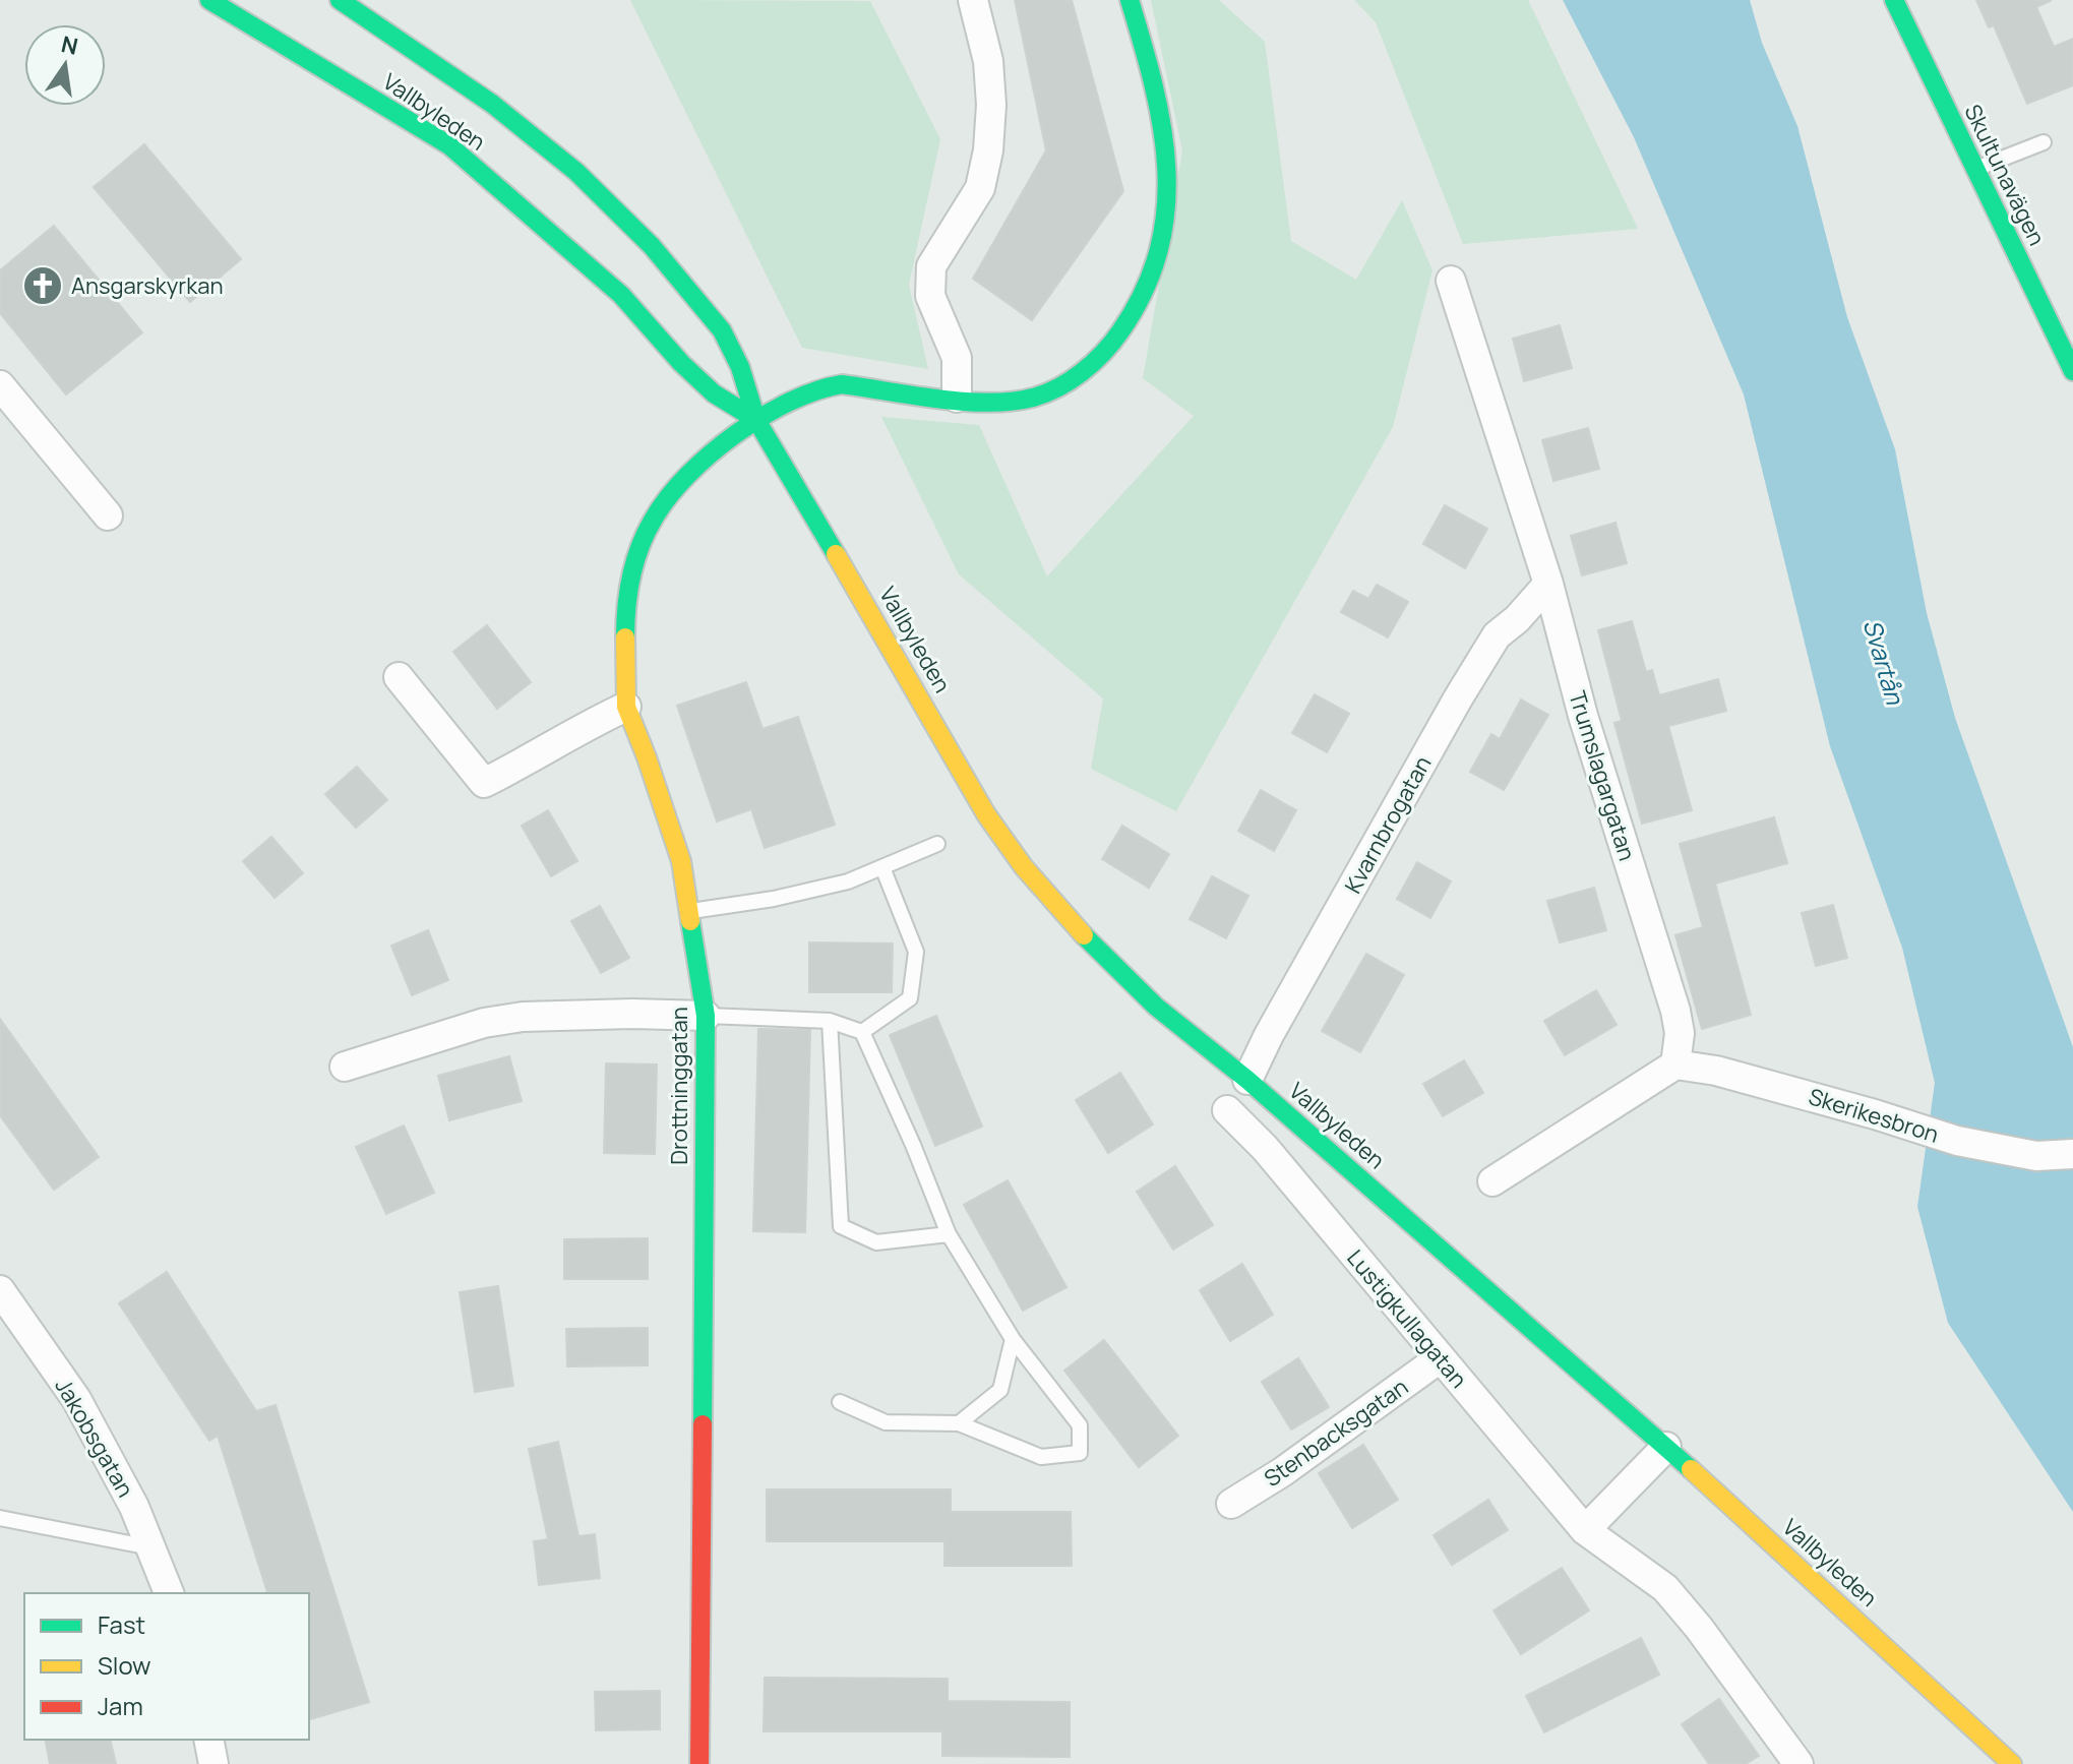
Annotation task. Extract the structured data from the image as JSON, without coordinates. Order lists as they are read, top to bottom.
{
  "streets": {
    "main road": ["Vallbyleden", "Skultunavägen", "Drottninggatan"],
    "street": [
      "Trumslagargatan",
      "Kvarnbrogatan",
      "Skerikesbron",
      "Lustigkullagatan",
      "Stenbacksgatan",
      "Jakobsgatan"
    ]
  },
  "crossings": [
    ["Vallbyleden", "Kvarnbrogatan"],
    ["Vallbyleden", "Drottninggatan"],
    ["Trumslagargatan", "Kvarnbrogatan"],
    ["Trumslagargatan", "Skerikesbron"],
    ["Lustigkullagatan", "Stenbacksgatan"]
  ],
  "water": ["Svartån"],
  "places": {
    "church": ["Ansgarskyrkan"]
  },
  "legend": ["Fast", "Slow", "Jam"],
  "north": "top"
}
